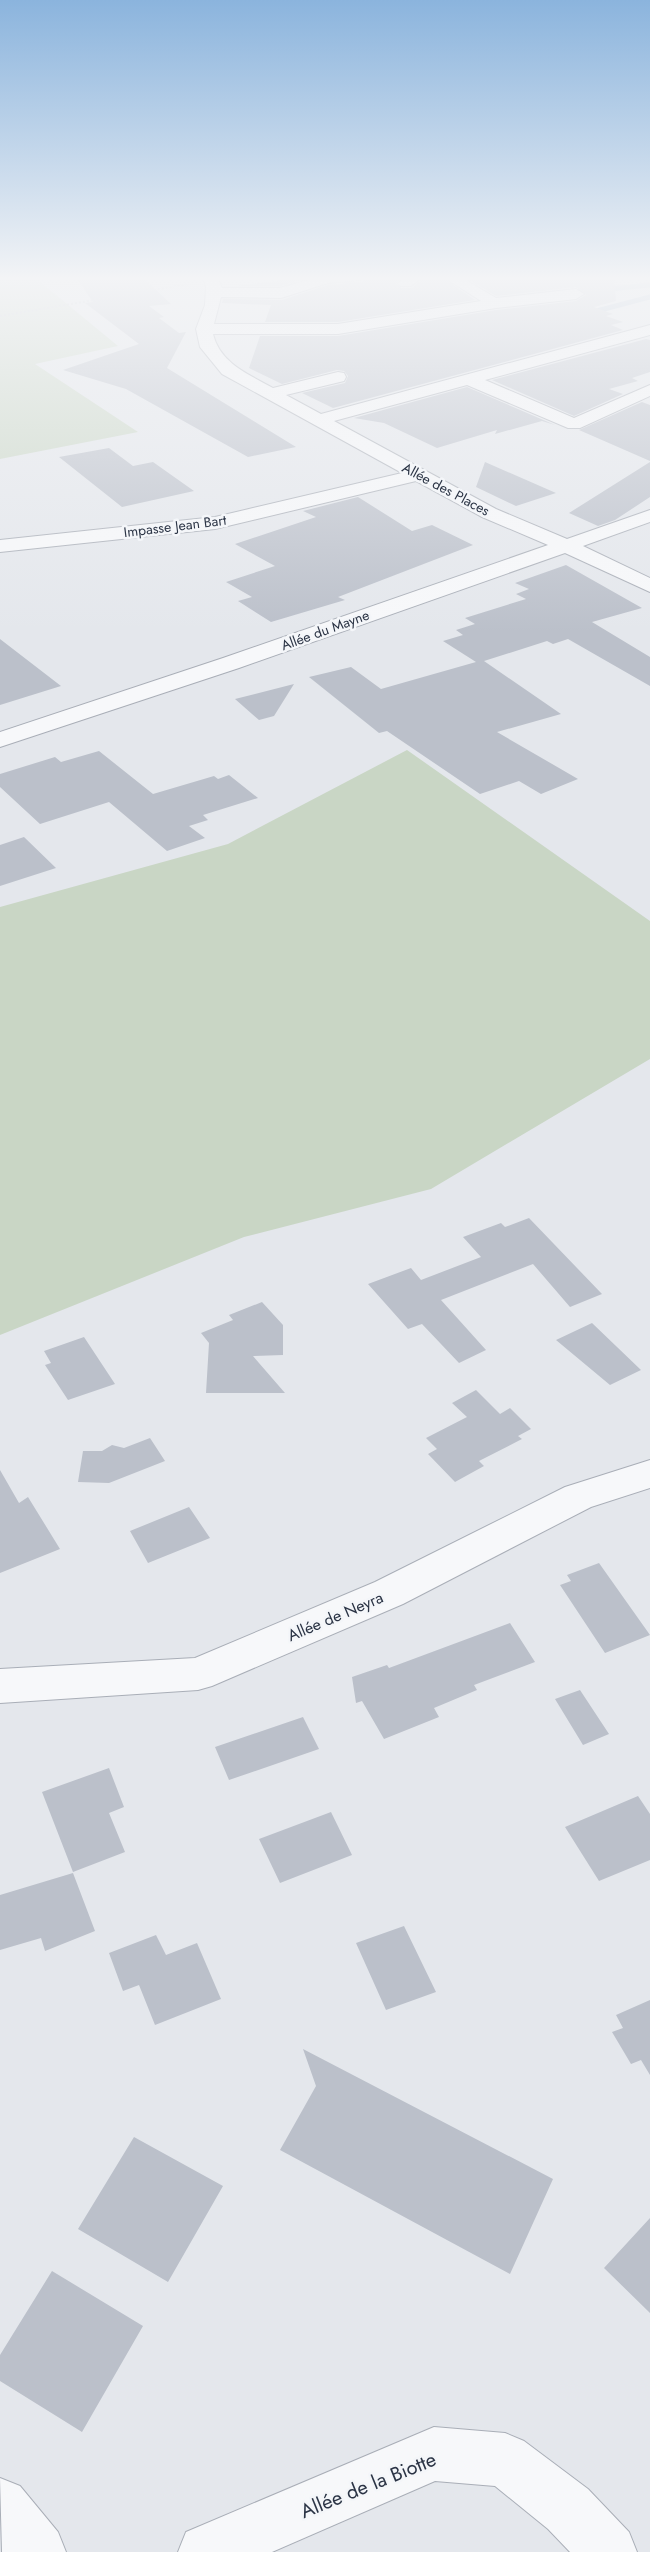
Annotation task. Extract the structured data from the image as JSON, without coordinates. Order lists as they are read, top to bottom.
{
  "streets": {
    "street": [
      "Allée des Places",
      "Impasse Jean Bart",
      "Allée du Mayne",
      "Allée de Neyra",
      "Allée de la Biotte"
    ]
  },
  "crossings": [
    ["Allée des Places", "Impasse Jean Bart"],
    ["Allée des Places", "Allée du Mayne"]
  ]
}
